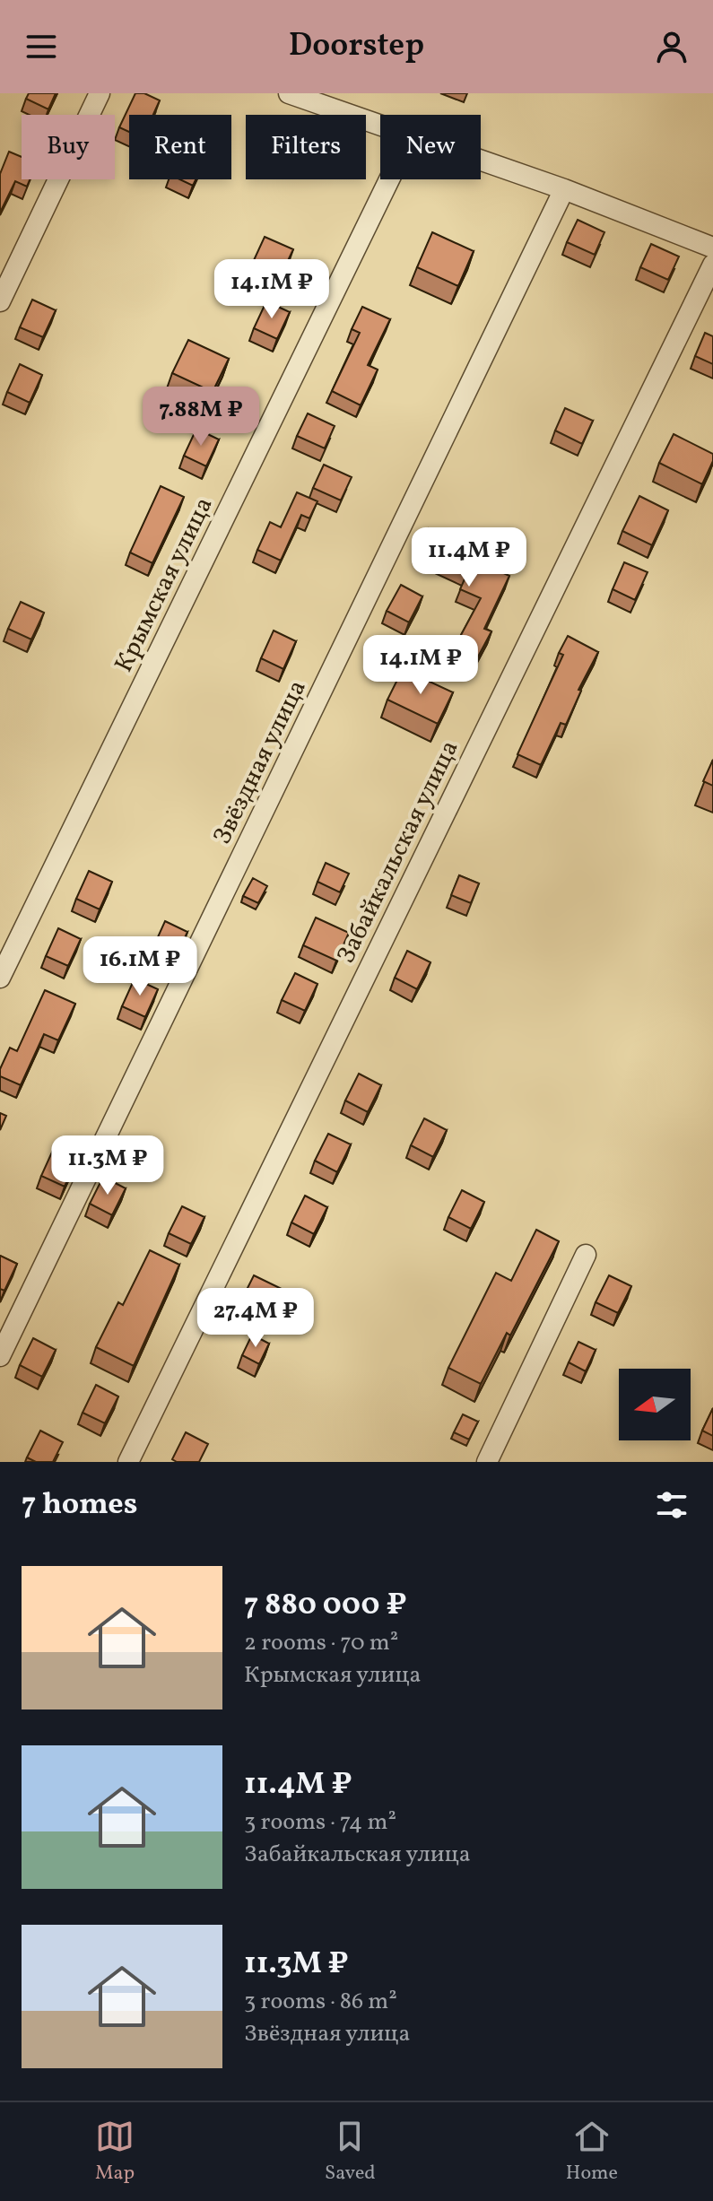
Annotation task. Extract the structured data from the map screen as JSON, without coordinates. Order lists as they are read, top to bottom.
{
  "streets": {
    "street": ["Крымская улица", "Звёздная улица", "Забайкальская улица"]
  },
  "north": "left",
  "page": {
    "header": "Doorstep",
    "chip": [
      "Buy",
      "Rent",
      "Filters",
      "New"
    ],
    "price": [
      "14.1M ₽",
      "7.88M ₽",
      "11.4M ₽",
      "14.1M ₽",
      "16.1M ₽",
      "11.3M ₽",
      "27.4M ₽"
    ],
    "heading": "7 homes",
    "list": [
      {
        "name": "7 880 000 ₽",
        "note": "2 rooms · 70 m² · Крымская улица"
      },
      {
        "name": "11.4M ₽",
        "note": "3 rooms · 74 m² · Забайкальская улица"
      },
      {
        "name": "11.3M ₽",
        "note": "3 rooms · 86 m² · Звёздная улица"
      }
    ],
    "tabs": ["Map", "Saved", "Home"]
  }
}
